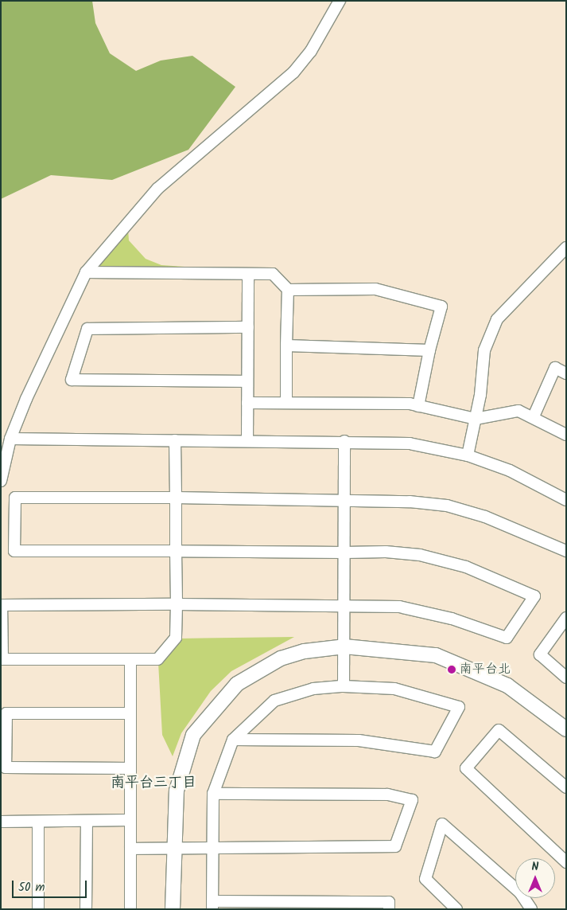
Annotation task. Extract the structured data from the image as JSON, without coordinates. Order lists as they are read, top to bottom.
{
  "districts": ["南平台三丁目"],
  "places": ["南平台北"],
  "scale_bar": "50 m",
  "north": "top"
}
